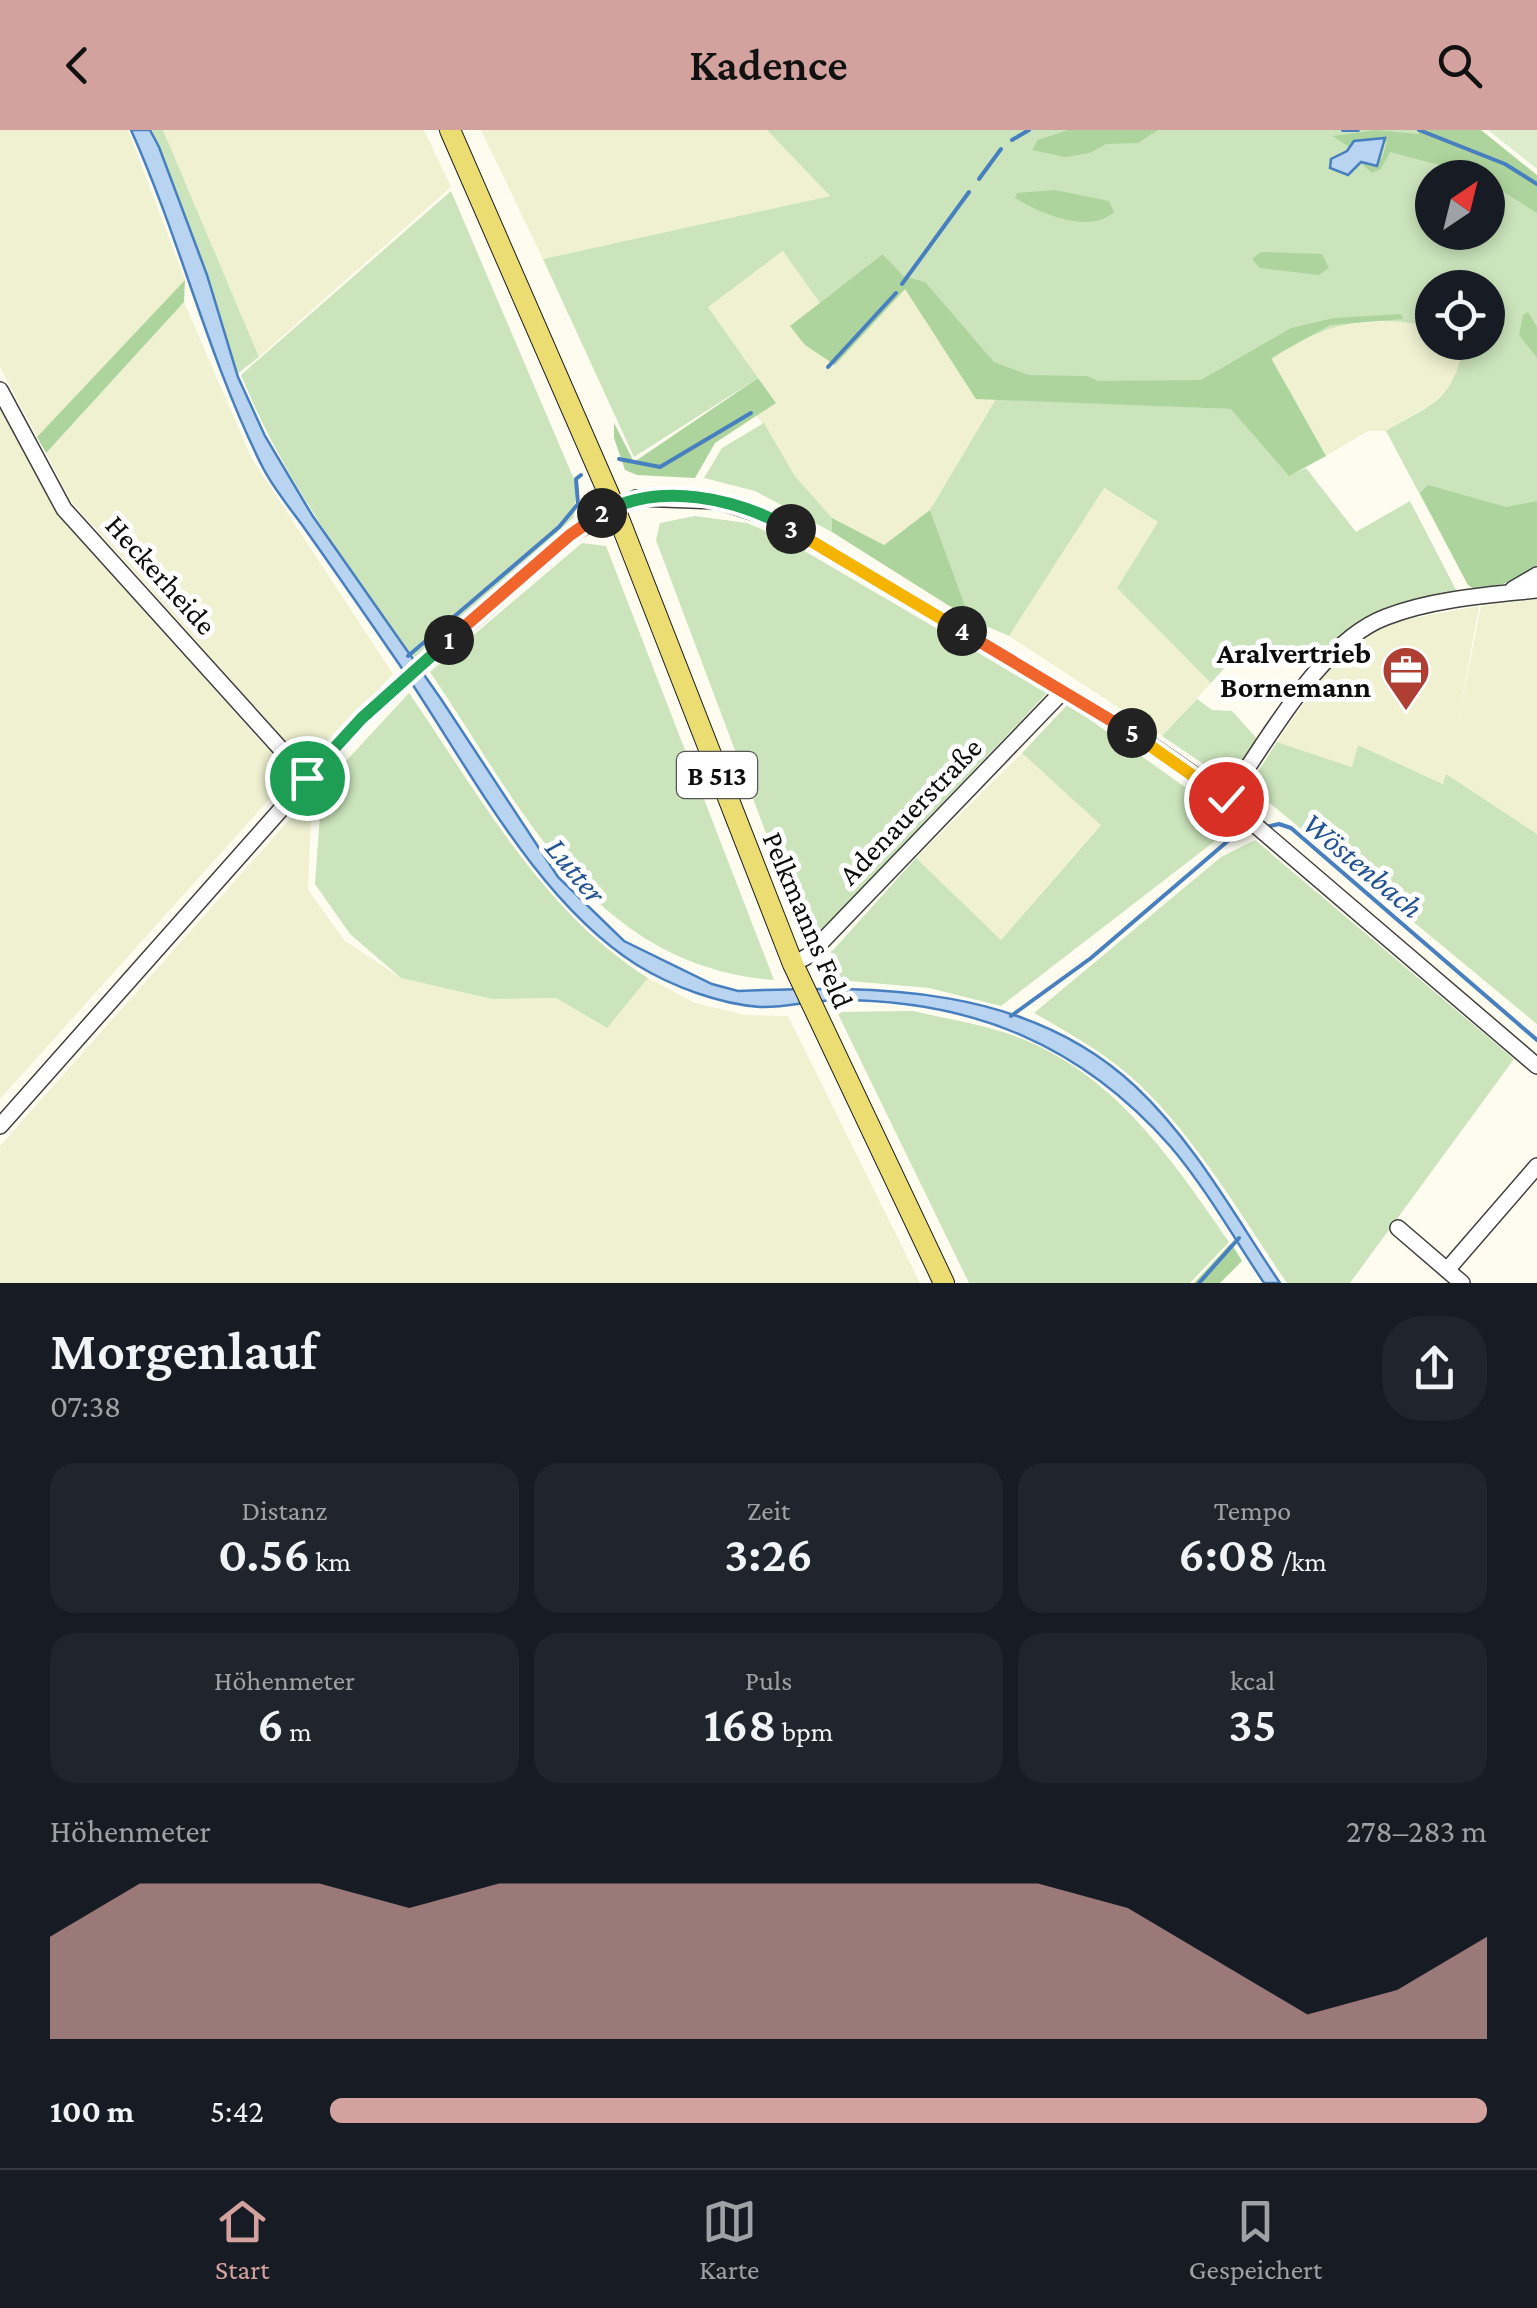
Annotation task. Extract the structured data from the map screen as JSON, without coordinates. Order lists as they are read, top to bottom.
{
  "streets": {
    "main road": ["B 513", "Pelkmanns Feld"],
    "street": ["Heckerheide", "Adenauerstraße"]
  },
  "crossings": [
    ["Adenauerstraße", "Pelkmanns Feld"]
  ],
  "water": ["Wöstenbach", "Lutter"],
  "places": {
    "office": ["Aralvertrieb Bornemann"]
  },
  "north": "top right",
  "page": {
    "header": "Kadence",
    "pins": [
      "2",
      "3",
      "4",
      "1",
      "5"
    ],
    "heading": ["Morgenlauf", "07:38"],
    "stats": [
      ["Distanz", "0.56 km"],
      ["Zeit", "3:26"],
      ["Tempo", "6:08 /km"],
      ["Höhenmeter", "6 m"],
      ["Puls", "168 bpm"],
      ["kcal", "35"]
    ],
    "chart": ["Höhenmeter", "278–283 m"],
    "list": [
      {
        "name": "100 m",
        "note": "5:42"
      }
    ],
    "tabs": ["Start", "Karte", "Gespeichert"]
  }
}
